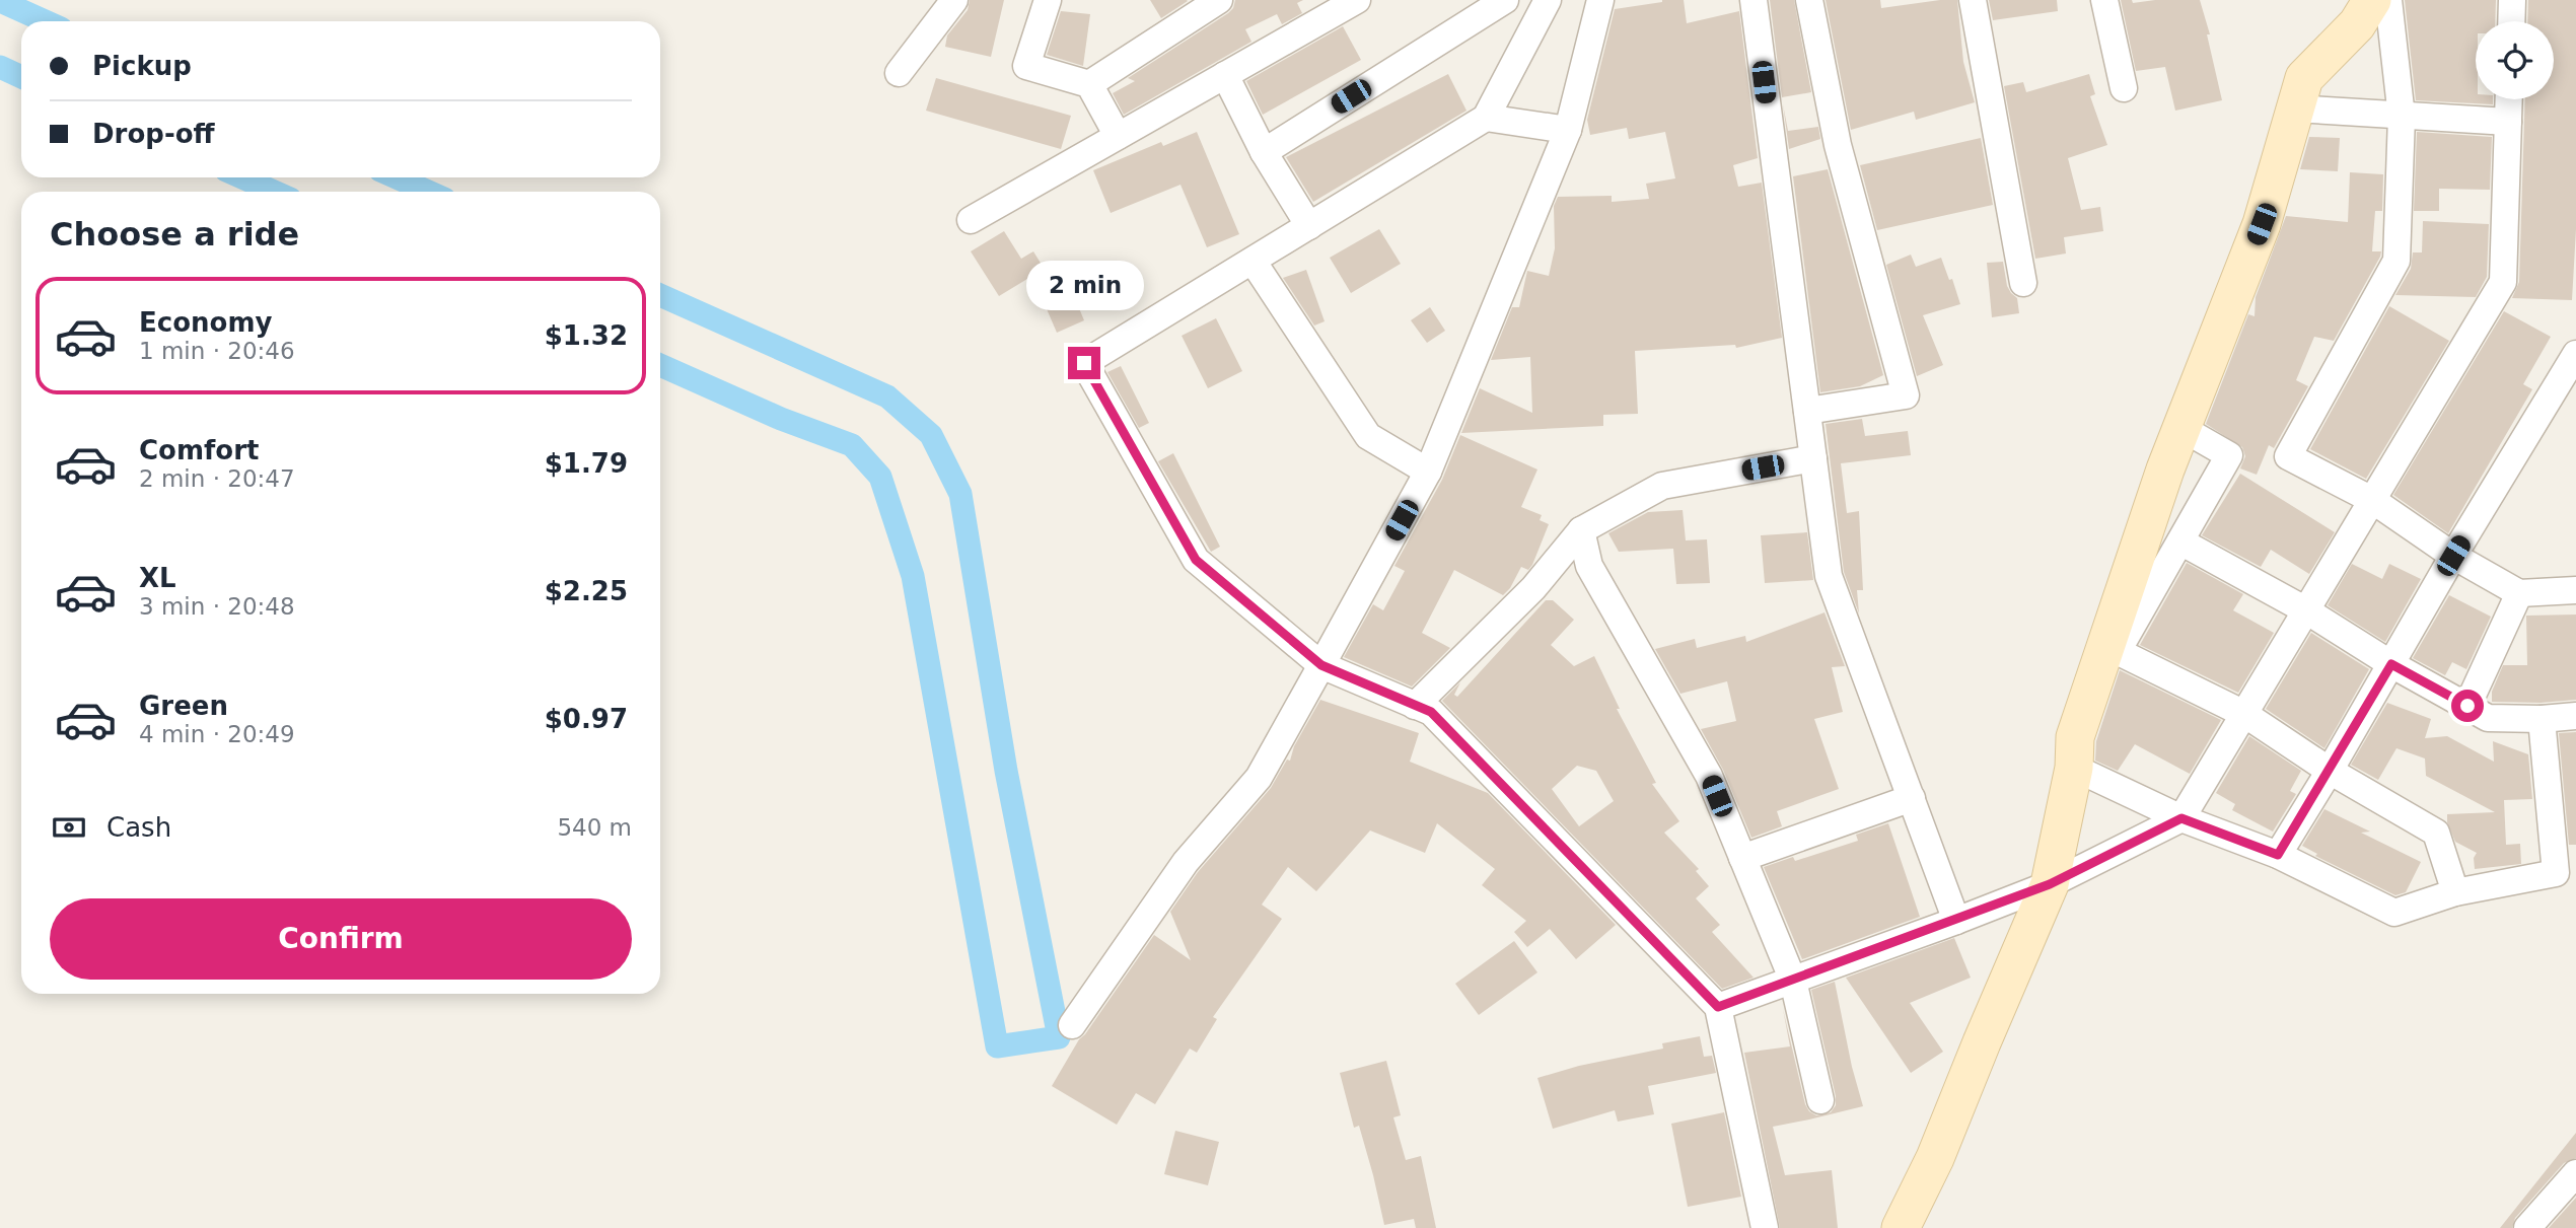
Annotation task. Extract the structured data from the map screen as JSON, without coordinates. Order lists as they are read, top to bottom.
{
  "page": {
    "banner": ["Pickup", "Drop-off"],
    "heading": "Choose a ride",
    "bubble": "2 min",
    "list": [
      {
        "name": "Economy",
        "note": "1 min · 20:46",
        "value": "$1.32"
      },
      {
        "name": "Comfort",
        "note": "2 min · 20:47",
        "value": "$1.79"
      },
      {
        "name": "XL",
        "note": "3 min · 20:48",
        "value": "$2.25"
      },
      {
        "name": "Green",
        "note": "4 min · 20:49",
        "value": "$0.97"
      }
    ],
    "pay": ["Cash", "540 m"],
    "buttons": "Confirm"
  }
}
